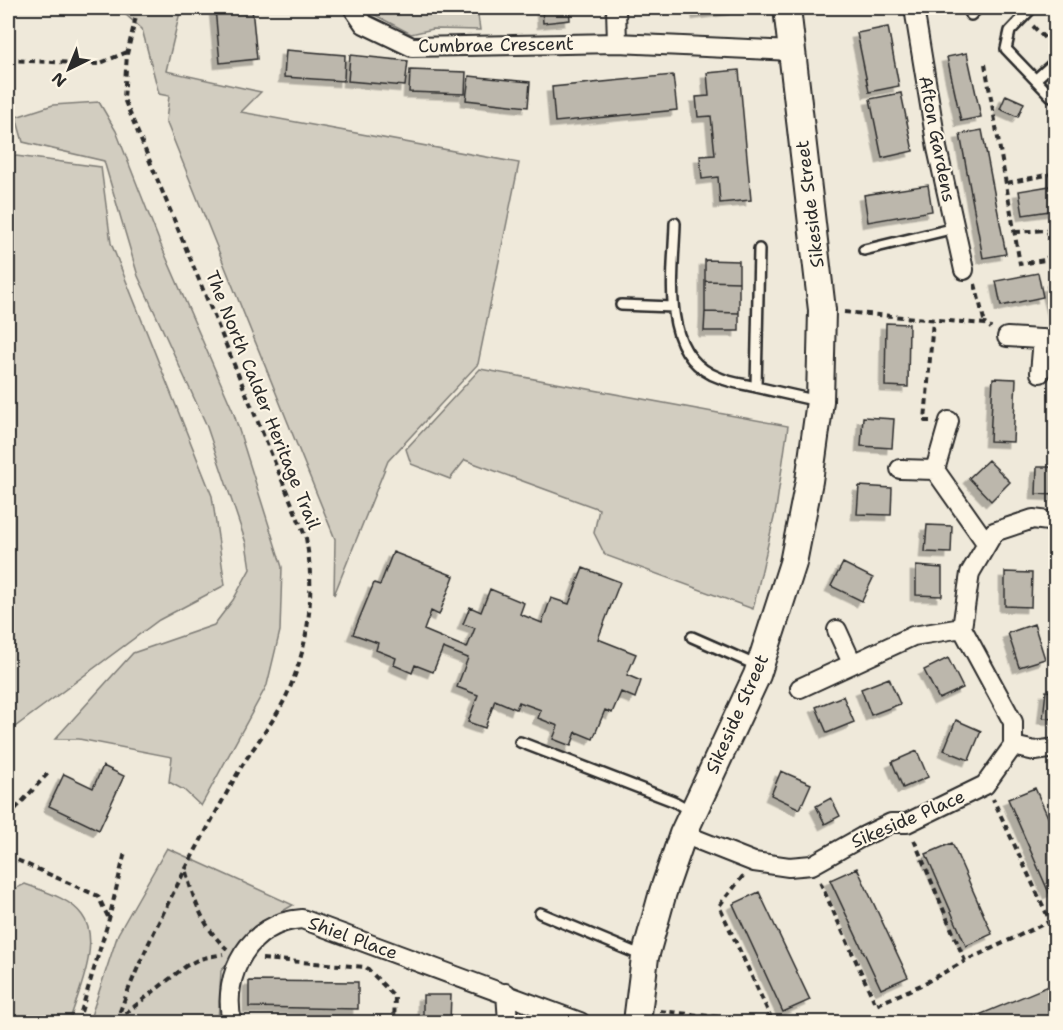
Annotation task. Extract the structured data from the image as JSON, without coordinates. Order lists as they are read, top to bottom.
{
  "streets": {
    "street": [
      "Cumbrae Crescent",
      "Afton Gardens",
      "Sikeside Street",
      "Sikeside Place",
      "Shiel Place"
    ],
    "path": ["The North Calder Heritage Trail"]
  },
  "crossings": [
    ["Cumbrae Crescent", "Sikeside Street"],
    ["Sikeside Street", "Sikeside Place"]
  ],
  "north": "bottom left"
}
